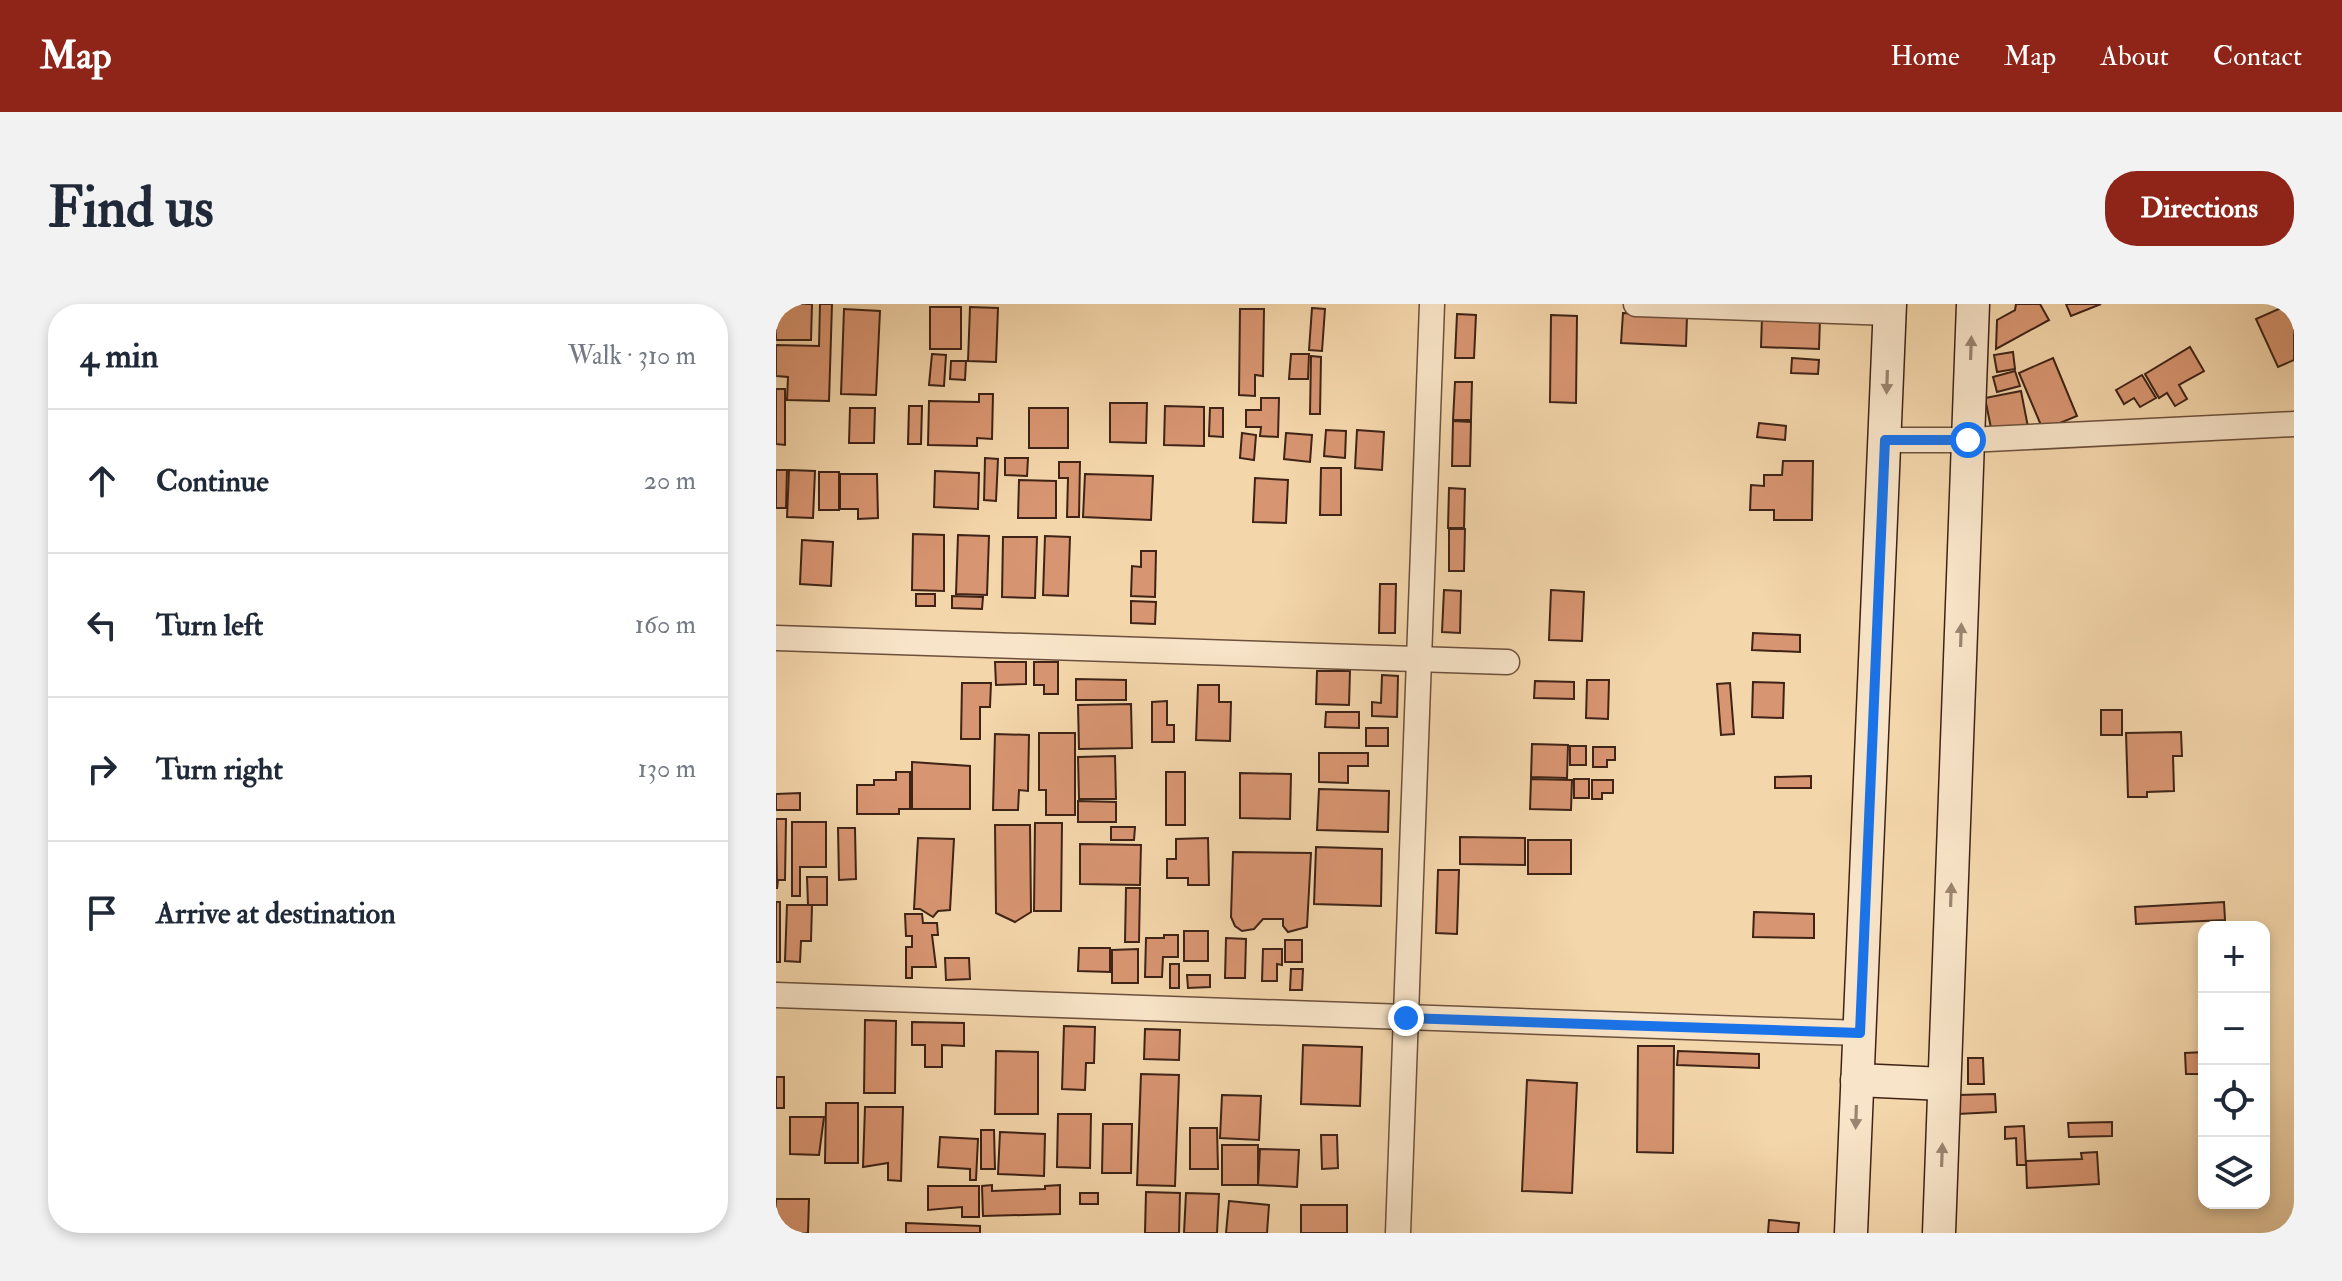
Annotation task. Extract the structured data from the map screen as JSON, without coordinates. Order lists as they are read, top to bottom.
{
  "page": {
    "header": "Map",
    "nav": [
      "Home",
      "Map",
      "About",
      "Contact"
    ],
    "buttons": "Directions",
    "title": "Find us",
    "heading": ["4 min", "Walk · 310 m"],
    "list": [
      ["Continue", "20 m"],
      ["Turn left", "160 m"],
      ["Turn right", "130 m"],
      "Arrive at destination"
    ],
    "map_buttons": ["+", "−"]
  }
}
